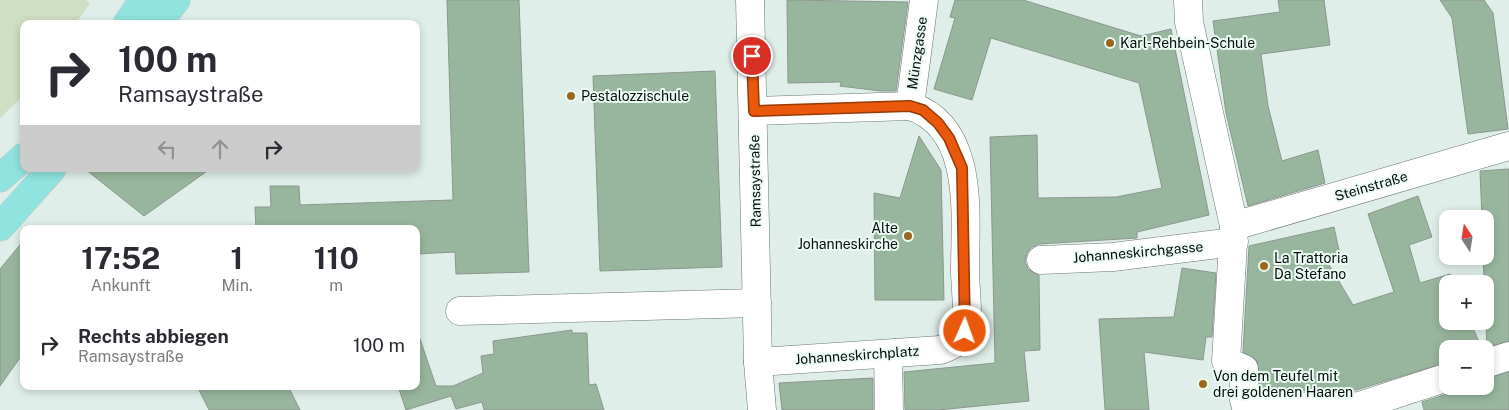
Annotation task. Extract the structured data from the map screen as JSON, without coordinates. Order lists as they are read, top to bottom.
{
  "streets": {
    "street": [
      "Münzgasse",
      "Ramsaystraße",
      "Steinstraße",
      "Johanneskirchgasse",
      "Johanneskirchplatz"
    ]
  },
  "crossings": [
    ["Münzgasse", "Johanneskirchplatz"],
    ["Ramsaystraße", "Johanneskirchplatz"],
    ["Steinstraße", "Johanneskirchgasse"]
  ],
  "places": [
    "Karl-Rehbein-Schule",
    "Pestalozzischule",
    "Alte Johanneskirche",
    "La Trattoria Da Stefano",
    "Von dem Teufel mit drei goldenen Haaren"
  ],
  "north": "top",
  "page": {
    "turn": ["100 m", "Ramsaystraße"],
    "map_buttons": ["+", "−"],
    "eta": [
      "17:52",
      "Ankunft",
      "1",
      "Min.",
      "110",
      "m"
    ],
    "list": [
      {
        "name": "Rechts abbiegen",
        "note": "Ramsaystraße",
        "value": "100 m"
      }
    ]
  }
}
